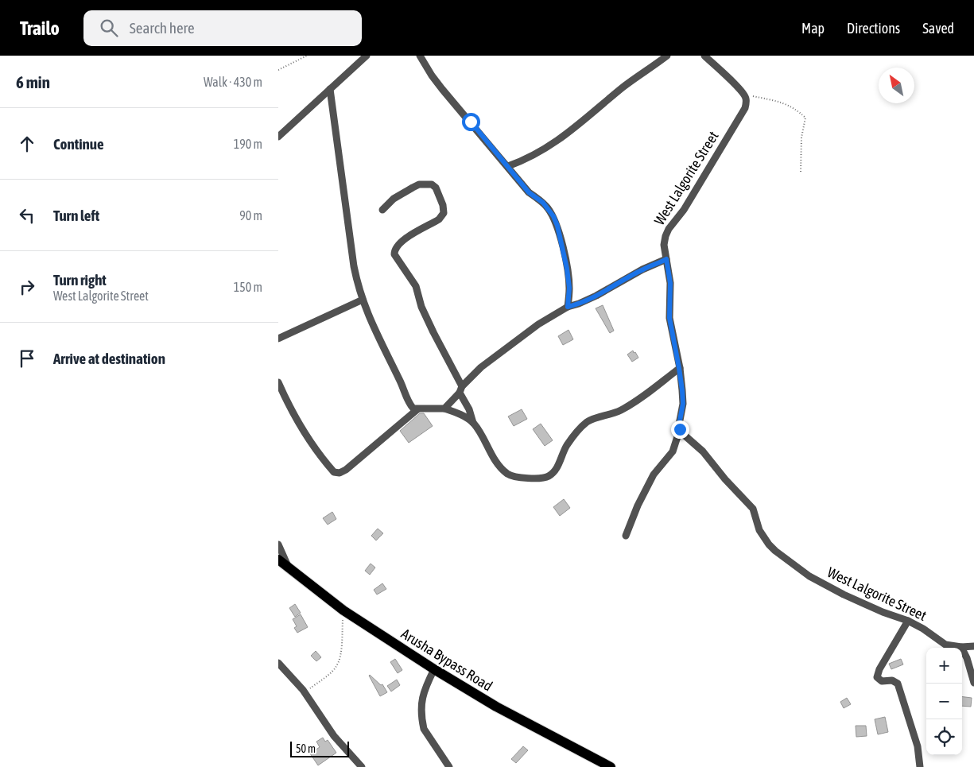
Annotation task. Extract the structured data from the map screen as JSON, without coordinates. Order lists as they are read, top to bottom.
{
  "streets": {
    "main road": ["Arusha Bypass Road"],
    "street": ["West Lalgorite Street"]
  },
  "scale_bar": "50 m",
  "north": "top left",
  "page": {
    "header": "Trailo",
    "search": "Search here",
    "nav": ["Map", "Directions", "Saved"],
    "heading": ["6 min", "Walk · 430 m"],
    "list": [
      ["Continue", "190 m"],
      ["Turn left", "90 m"],
      ["Turn right", "West Lalgorite Street", "150 m"],
      "Arrive at destination"
    ],
    "map_buttons": ["+", "−"],
    "scale": "50 m"
  }
}
